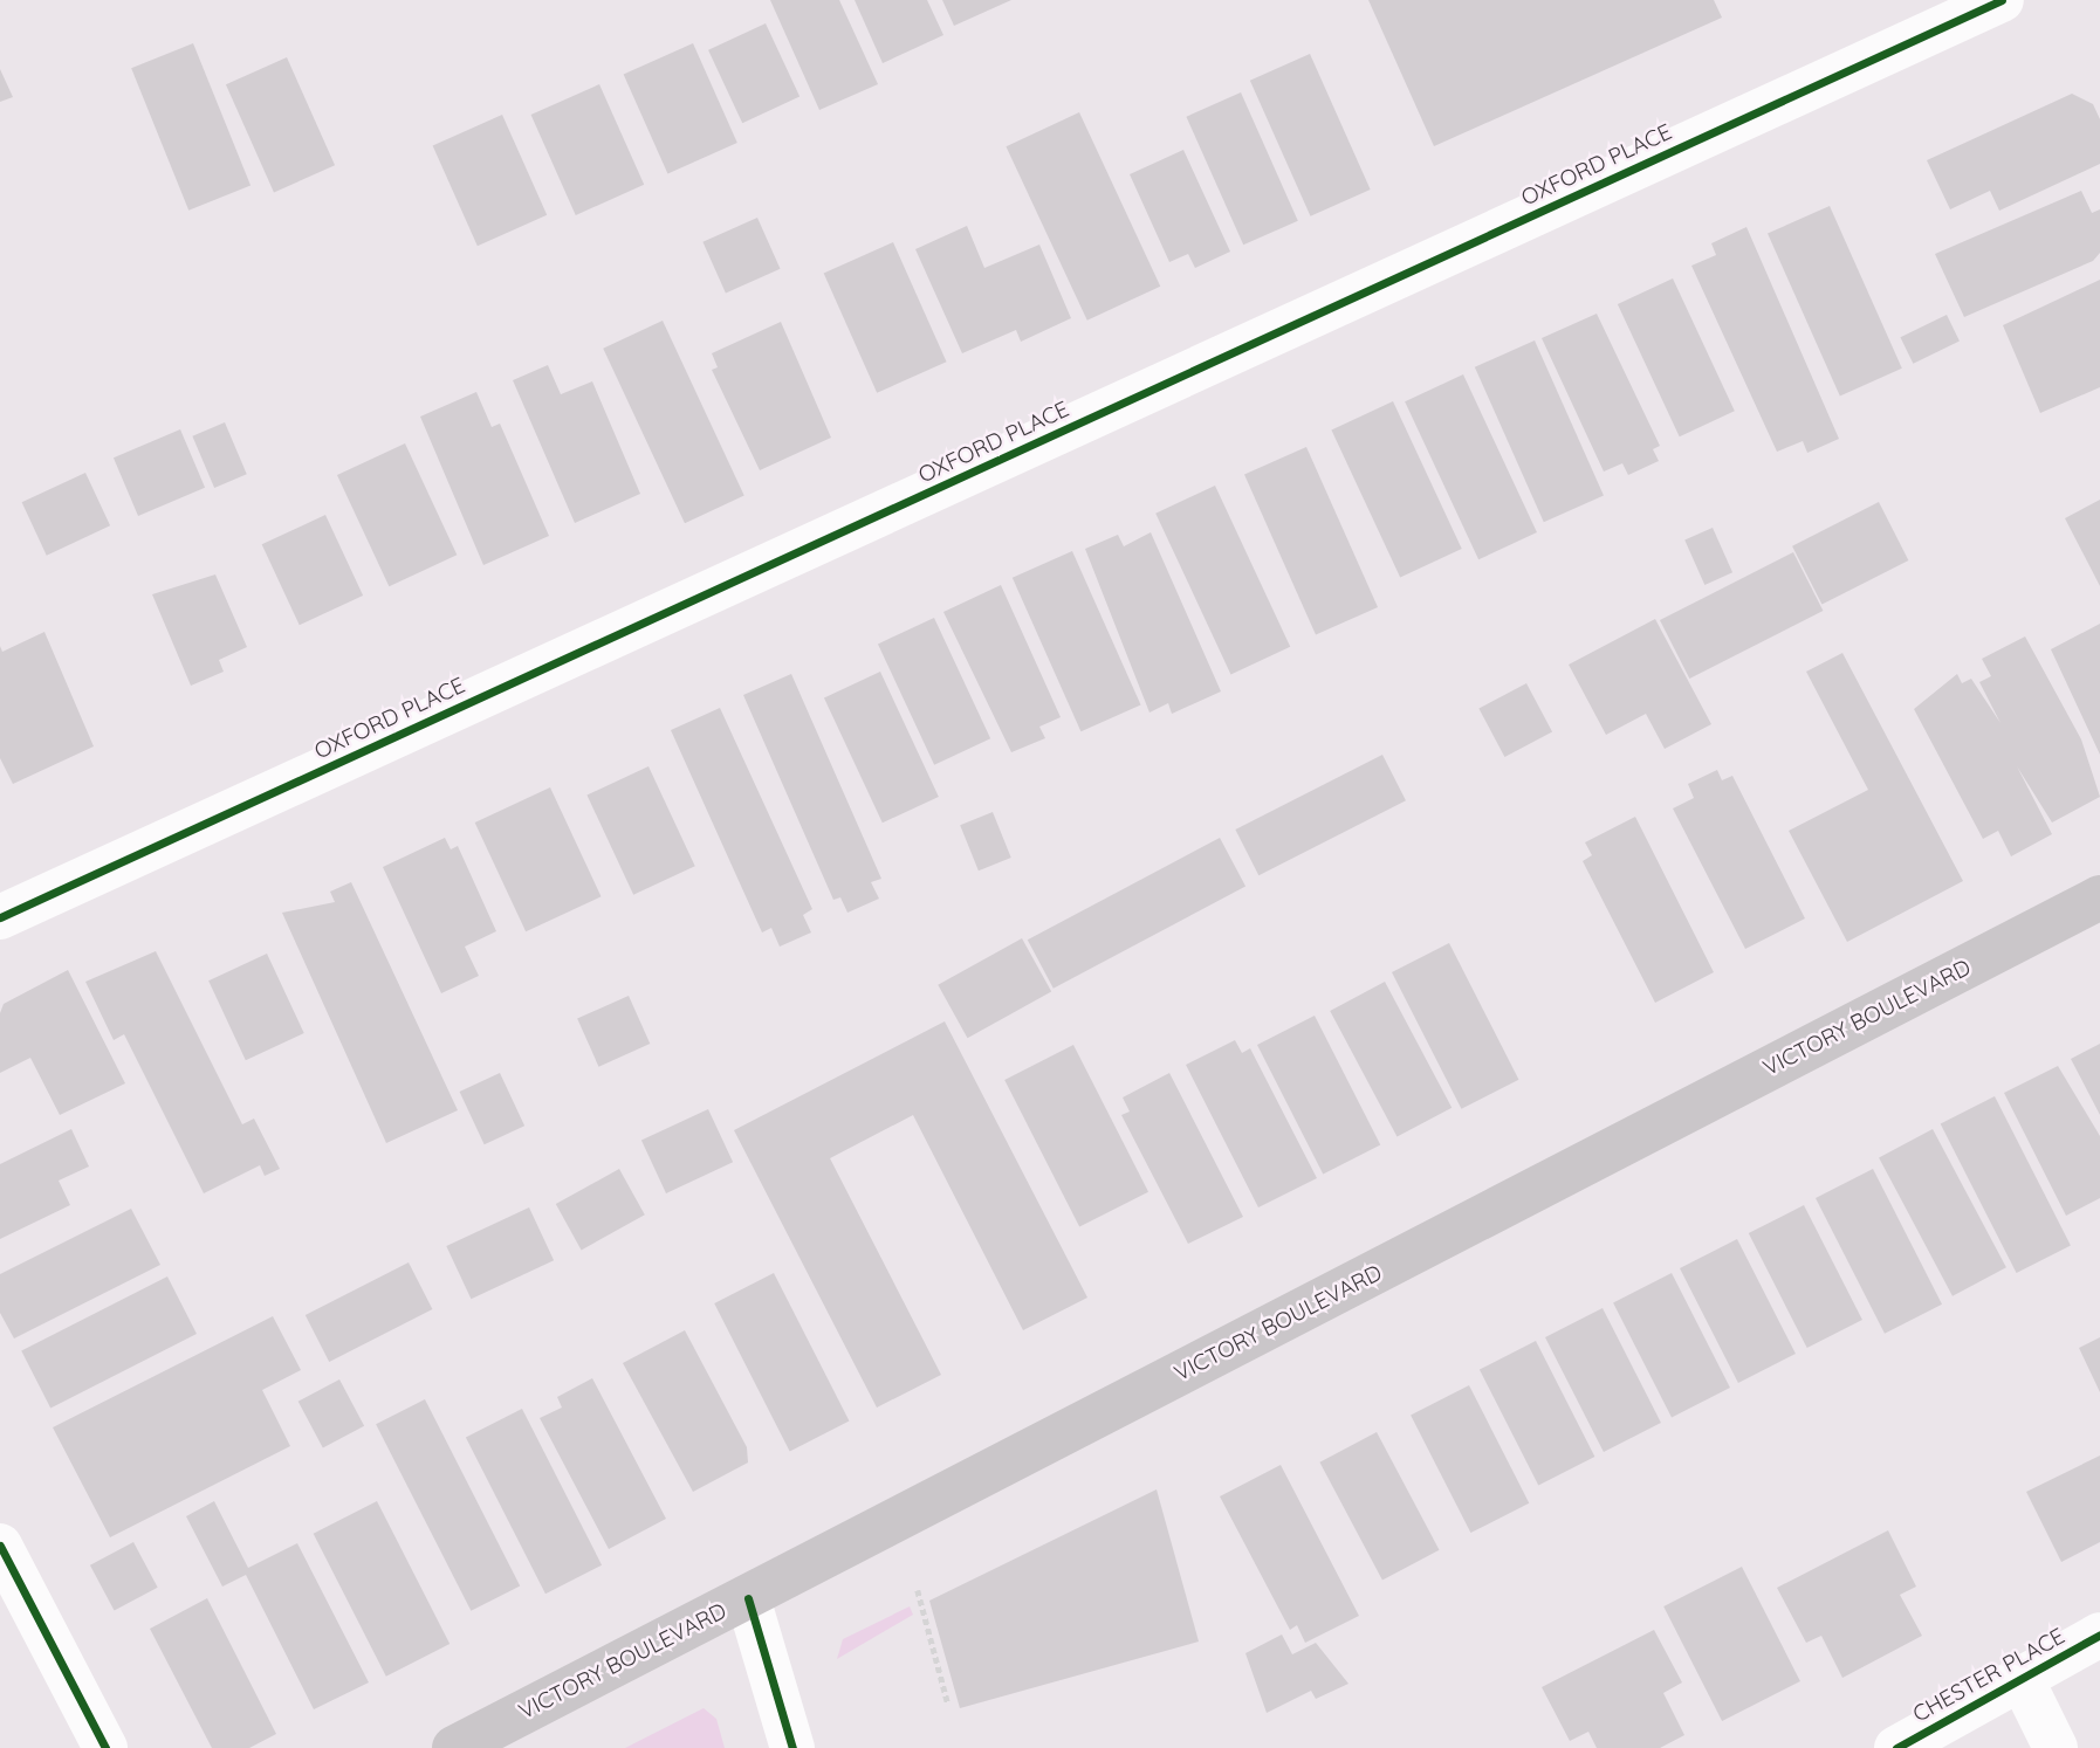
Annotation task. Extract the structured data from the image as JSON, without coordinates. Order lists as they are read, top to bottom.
{
  "streets": {
    "main road": ["VICTORY BOULEVARD"],
    "street": ["OXFORD PLACE", "CHESTER PLACE"]
  }
}
